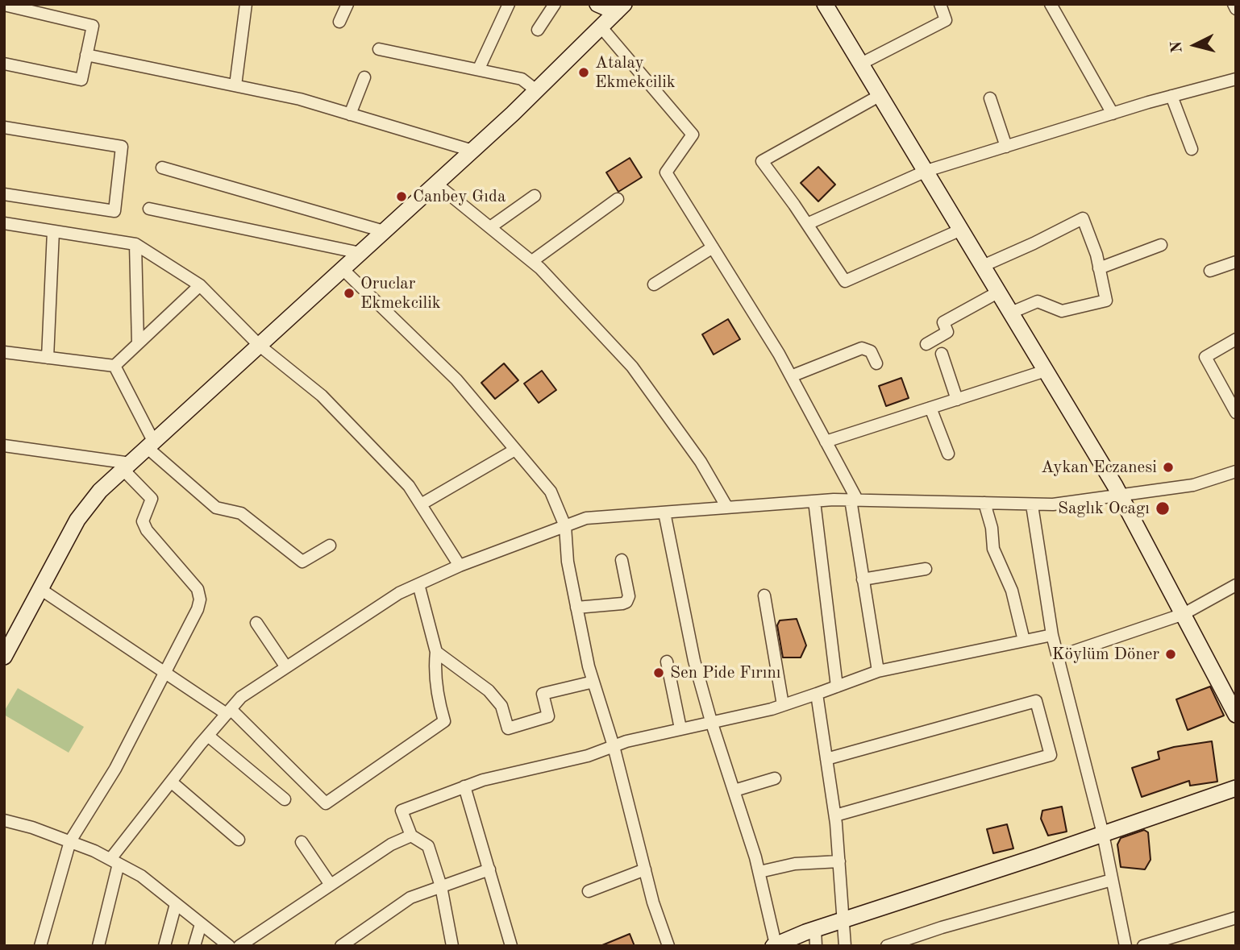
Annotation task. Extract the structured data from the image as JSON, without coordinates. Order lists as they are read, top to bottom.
{
  "places": [
    "Atalay Ekmekcilik",
    "Canbey Gıda",
    "Oruclar Ekmekcilik",
    "Aykan Eczanesi",
    "Saglık Ocagı",
    "Köylüm Döner",
    "Sen Pide Fırını"
  ],
  "north": "left"
}
